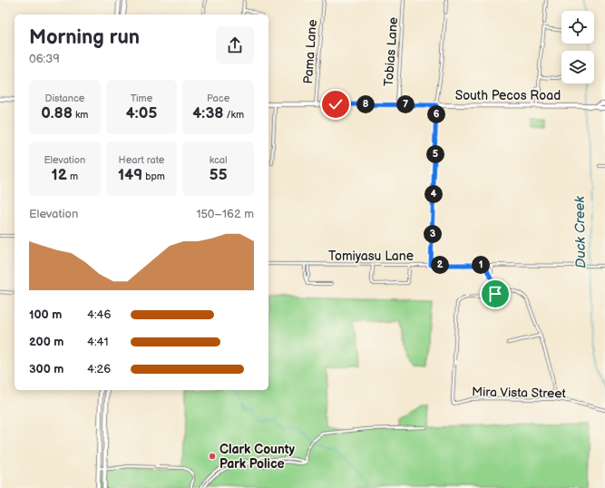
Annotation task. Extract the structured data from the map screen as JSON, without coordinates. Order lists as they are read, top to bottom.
{
  "streets": {
    "main road": ["South Pecos Road"],
    "street": [
      "Pama Lane",
      "Tobias Lane",
      "Tomiyasu Lane",
      "Mira Vista Street"
    ]
  },
  "crossings": [
    ["Pama Lane", "South Pecos Road"],
    ["Tobias Lane", "South Pecos Road"]
  ],
  "water": ["Duck Creek"],
  "places": ["Clark County Park Police"],
  "page": {
    "heading": ["Morning run", "06:39"],
    "stats": [
      ["Distance", "0.88 km"],
      ["Time", "4:05"],
      ["Pace", "4:38 /km"],
      ["Elevation", "12 m"],
      ["Heart rate", "149 bpm"],
      ["kcal", "55"]
    ],
    "pins": [
      "7",
      "8",
      "6",
      "5",
      "4",
      "3",
      "1",
      "2"
    ],
    "chart": ["Elevation", "150–162 m"],
    "list": [
      {
        "name": "100 m",
        "note": "4:46"
      },
      {
        "name": "200 m",
        "note": "4:41"
      },
      {
        "name": "300 m",
        "note": "4:26"
      }
    ]
  }
}
